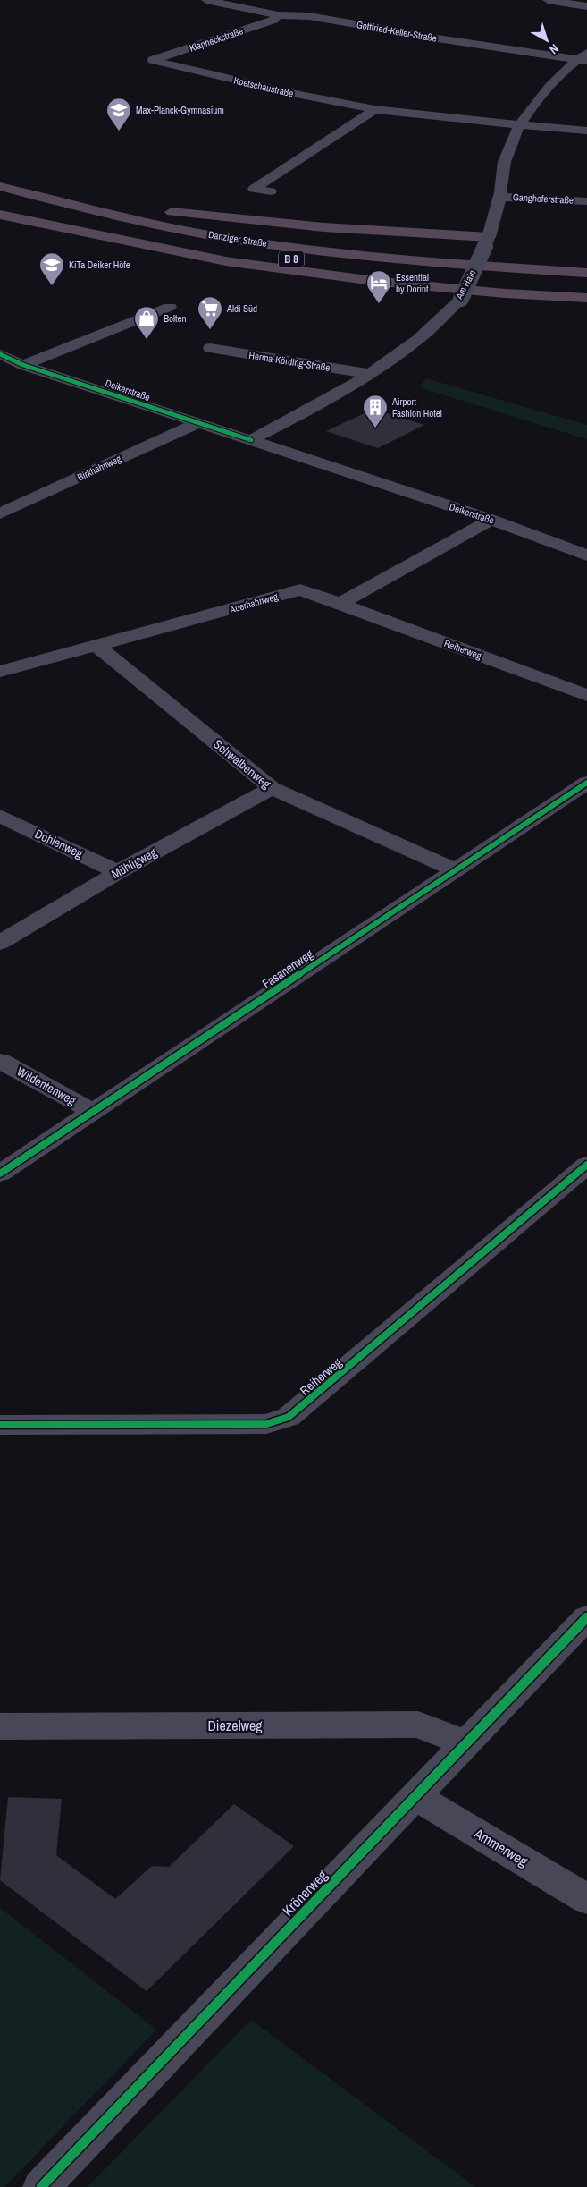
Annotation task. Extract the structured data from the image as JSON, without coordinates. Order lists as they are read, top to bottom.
{
  "streets": {
    "highway": ["Danziger Straße", "B 8"],
    "street": [
      "Gottfried-Keller-Straße",
      "Klapheckstraße",
      "Koetschaustraße",
      "Ganghoferstraße",
      "Am Hain",
      "Herma-Körding-Straße",
      "Deikerstraße",
      "Birkhahnweg",
      "Auerhahnweg",
      "Reiherweg",
      "Schwalbenweg",
      "Dohlenweg",
      "Mühligweg",
      "Fasanenweg",
      "Wildentenweg",
      "Diezelweg",
      "Ammerweg",
      "Krönerweg"
    ]
  },
  "crossings": [
    ["Gottfried-Keller-Straße", "Klapheckstraße"],
    ["Gottfried-Keller-Straße", "Am Hain"],
    ["Klapheckstraße", "Koetschaustraße"],
    ["Koetschaustraße", "Am Hain"],
    ["Ganghoferstraße", "Am Hain"],
    ["Am Hain", "Herma-Körding-Straße"],
    ["Am Hain", "Deikerstraße"],
    ["Deikerstraße", "Birkhahnweg"],
    ["Auerhahnweg", "Reiherweg"],
    ["Auerhahnweg", "Schwalbenweg"],
    ["Schwalbenweg", "Mühligweg"],
    ["Schwalbenweg", "Fasanenweg"],
    ["Dohlenweg", "Mühligweg"],
    ["Fasanenweg", "Wildentenweg"],
    ["Diezelweg", "Krönerweg"],
    ["Ammerweg", "Krönerweg"]
  ],
  "places": {
    "school or university": ["Max-Planck-Gymnasium", "KiTa Deiker Höfe"],
    "hotel": ["Essential by Dorint"],
    "supermarket": ["Aldi Süd"],
    "shop": ["Bolten"],
    "building": ["Airport Fashion Hotel"]
  },
  "north": "bottom right"
}
